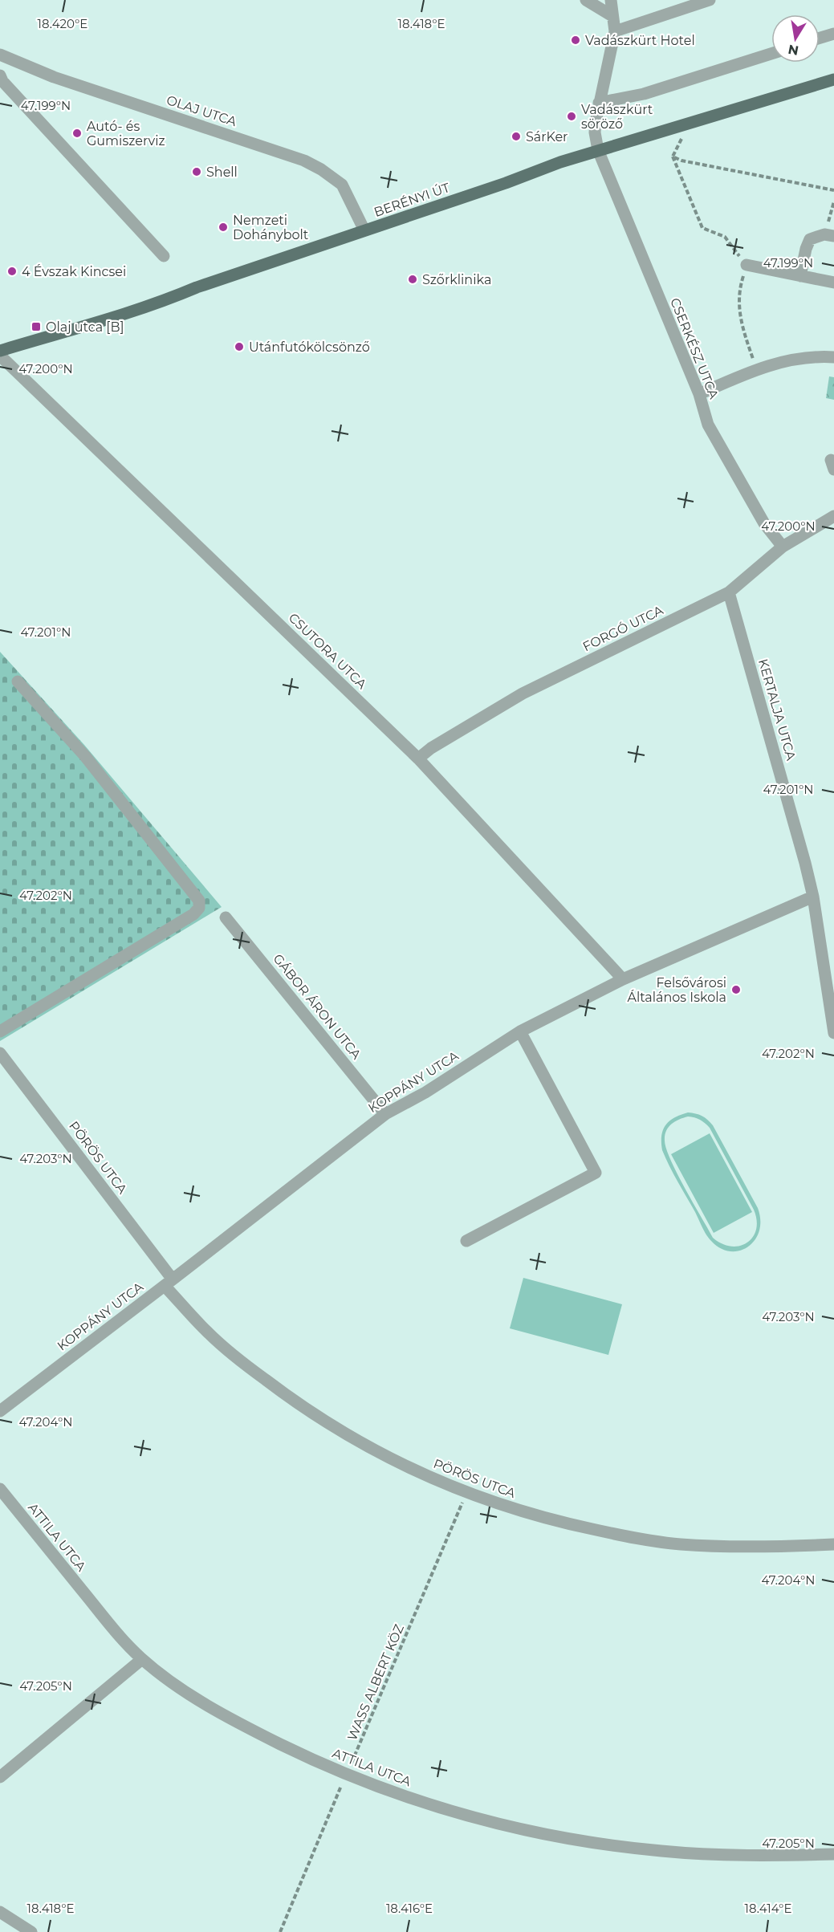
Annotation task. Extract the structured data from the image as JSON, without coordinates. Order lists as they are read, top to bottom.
{
  "streets": {
    "main road": ["BERÉNYI ÚT"],
    "street": [
      "OLAJ UTCA",
      "CSERKÉSZ UTCA",
      "FORGÓ UTCA",
      "CSUTORA UTCA",
      "KERTALJA UTCA",
      "GÁBOR ÁRON UTCA",
      "KOPPÁNY UTCA",
      "PÖRÖS UTCA",
      "ATTILA UTCA"
    ],
    "path": ["WASS ALBERT KÖZ"]
  },
  "crossings": [
    ["OLAJ UTCA", "BERÉNYI ÚT"],
    ["BERÉNYI ÚT", "CSERKÉSZ UTCA"],
    ["CSERKÉSZ UTCA", "FORGÓ UTCA"],
    ["FORGÓ UTCA", "CSUTORA UTCA"],
    ["FORGÓ UTCA", "KERTALJA UTCA"],
    ["CSUTORA UTCA", "KOPPÁNY UTCA"],
    ["KERTALJA UTCA", "KOPPÁNY UTCA"],
    ["GÁBOR ÁRON UTCA", "KOPPÁNY UTCA"],
    ["KOPPÁNY UTCA", "PÖRÖS UTCA"],
    ["PÖRÖS UTCA", "WASS ALBERT KÖZ"],
    ["ATTILA UTCA", "WASS ALBERT KÖZ"]
  ],
  "places": {
    "other": [
      "Vadászkürt Hotel",
      "Vadászkürt söröző",
      "Autó- és Gumiszerviz",
      "SárKer",
      "Shell",
      "Nemzeti Dohánybolt",
      "4 Évszak Kincsei",
      "Szőrklinika",
      "Utánfutókölcsönző",
      "Felsővárosi Általános Iskola"
    ],
    "transit": ["Olaj utca [B]"]
  },
  "north": "bottom",
  "coordinates": [
    "18.420°E",
    "18.418°E",
    "47.199°N",
    "47.200°N",
    "47.201°N",
    "47.202°N",
    "47.203°N",
    "47.204°N",
    "47.205°N",
    "18.416°E",
    "18.414°E"
  ]
}
